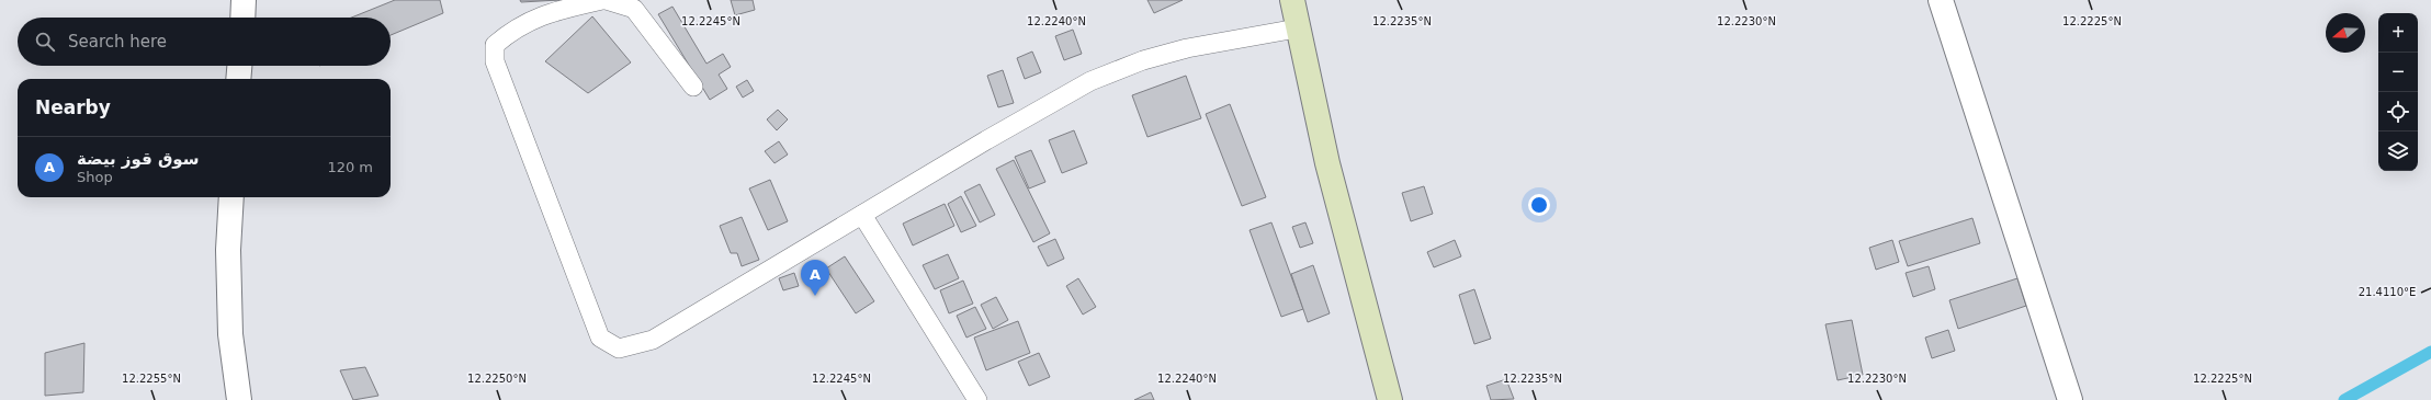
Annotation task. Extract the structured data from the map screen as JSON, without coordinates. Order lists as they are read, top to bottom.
{
  "north": "left",
  "page": {
    "map_buttons": ["+", "−"],
    "search": "Search here",
    "heading": "Nearby",
    "list": [
      {
        "mark": "A",
        "name": "سوق قوز بيضة",
        "note": "Shop",
        "value": "120 m"
      }
    ],
    "pins": "A"
  },
  "coordinates": [
    "12.2245°N",
    "12.2240°N",
    "12.2235°N",
    "12.2230°N",
    "12.2225°N",
    "21.4110°E",
    "12.2255°N",
    "12.2250°N"
  ]
}
